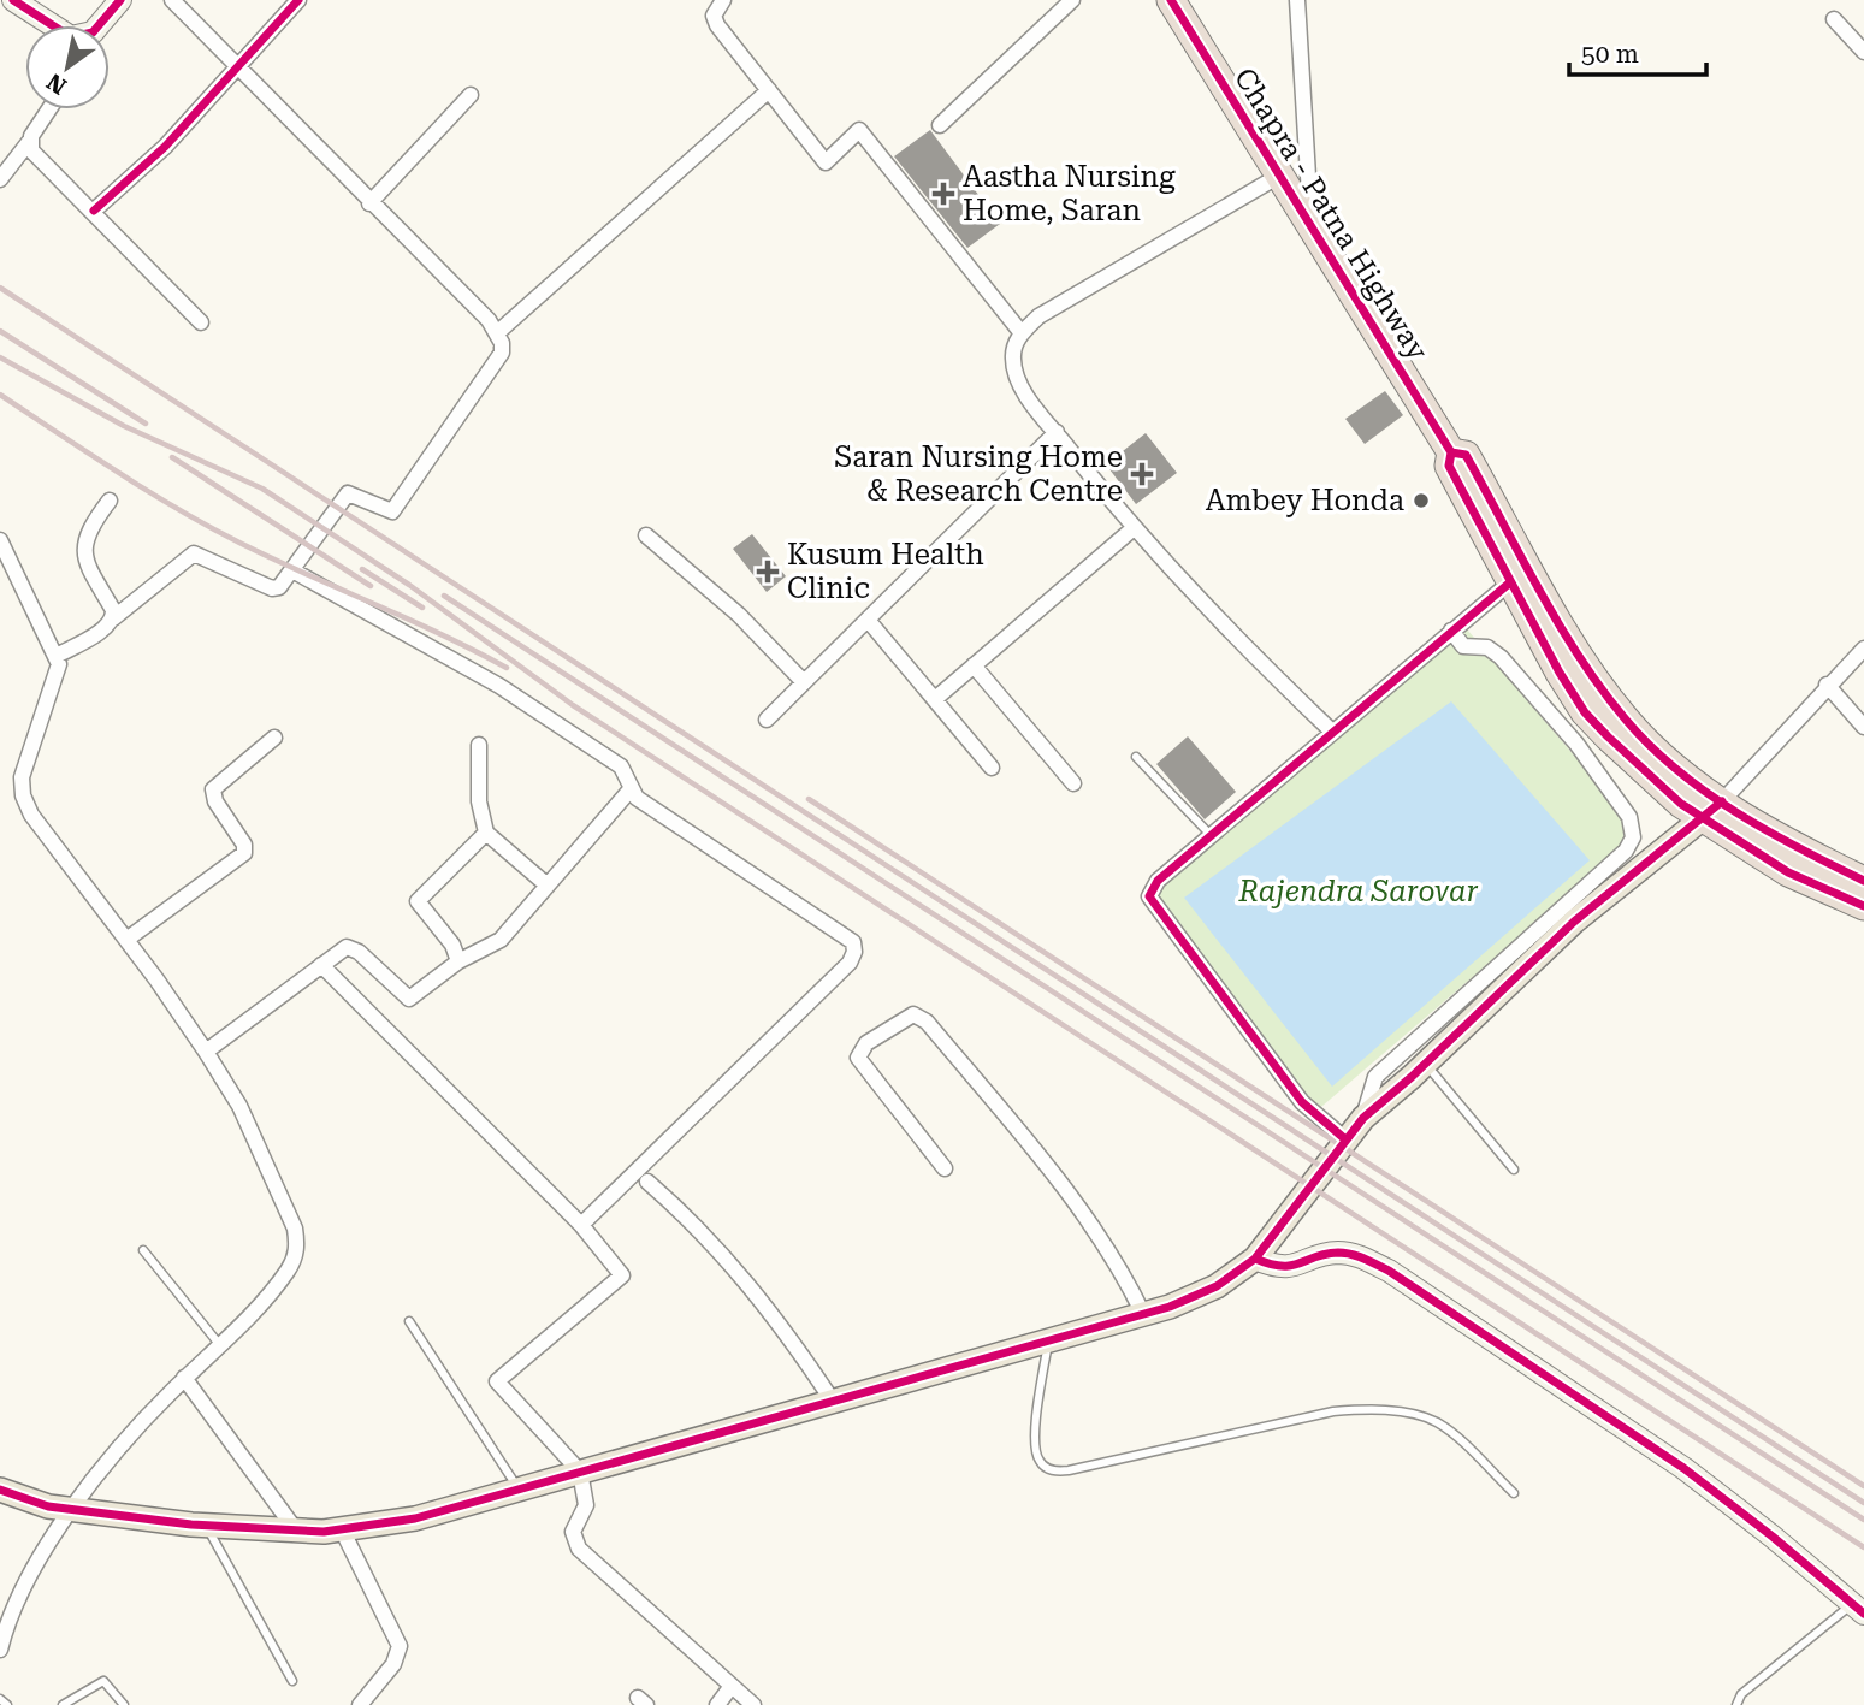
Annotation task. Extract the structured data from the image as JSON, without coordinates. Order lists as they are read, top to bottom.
{
  "streets": {
    "highway": ["Chapra - Patna Highway"]
  },
  "parks": ["Rajendra Sarovar"],
  "places": {
    "health": ["Aastha Nursing Home, Saran", "Saran Nursing Home & Research Centre", "Kusum Health Clinic"],
    "other": ["Ambey Honda"]
  },
  "scale_bar": "50 m",
  "north": "bottom left"
}
